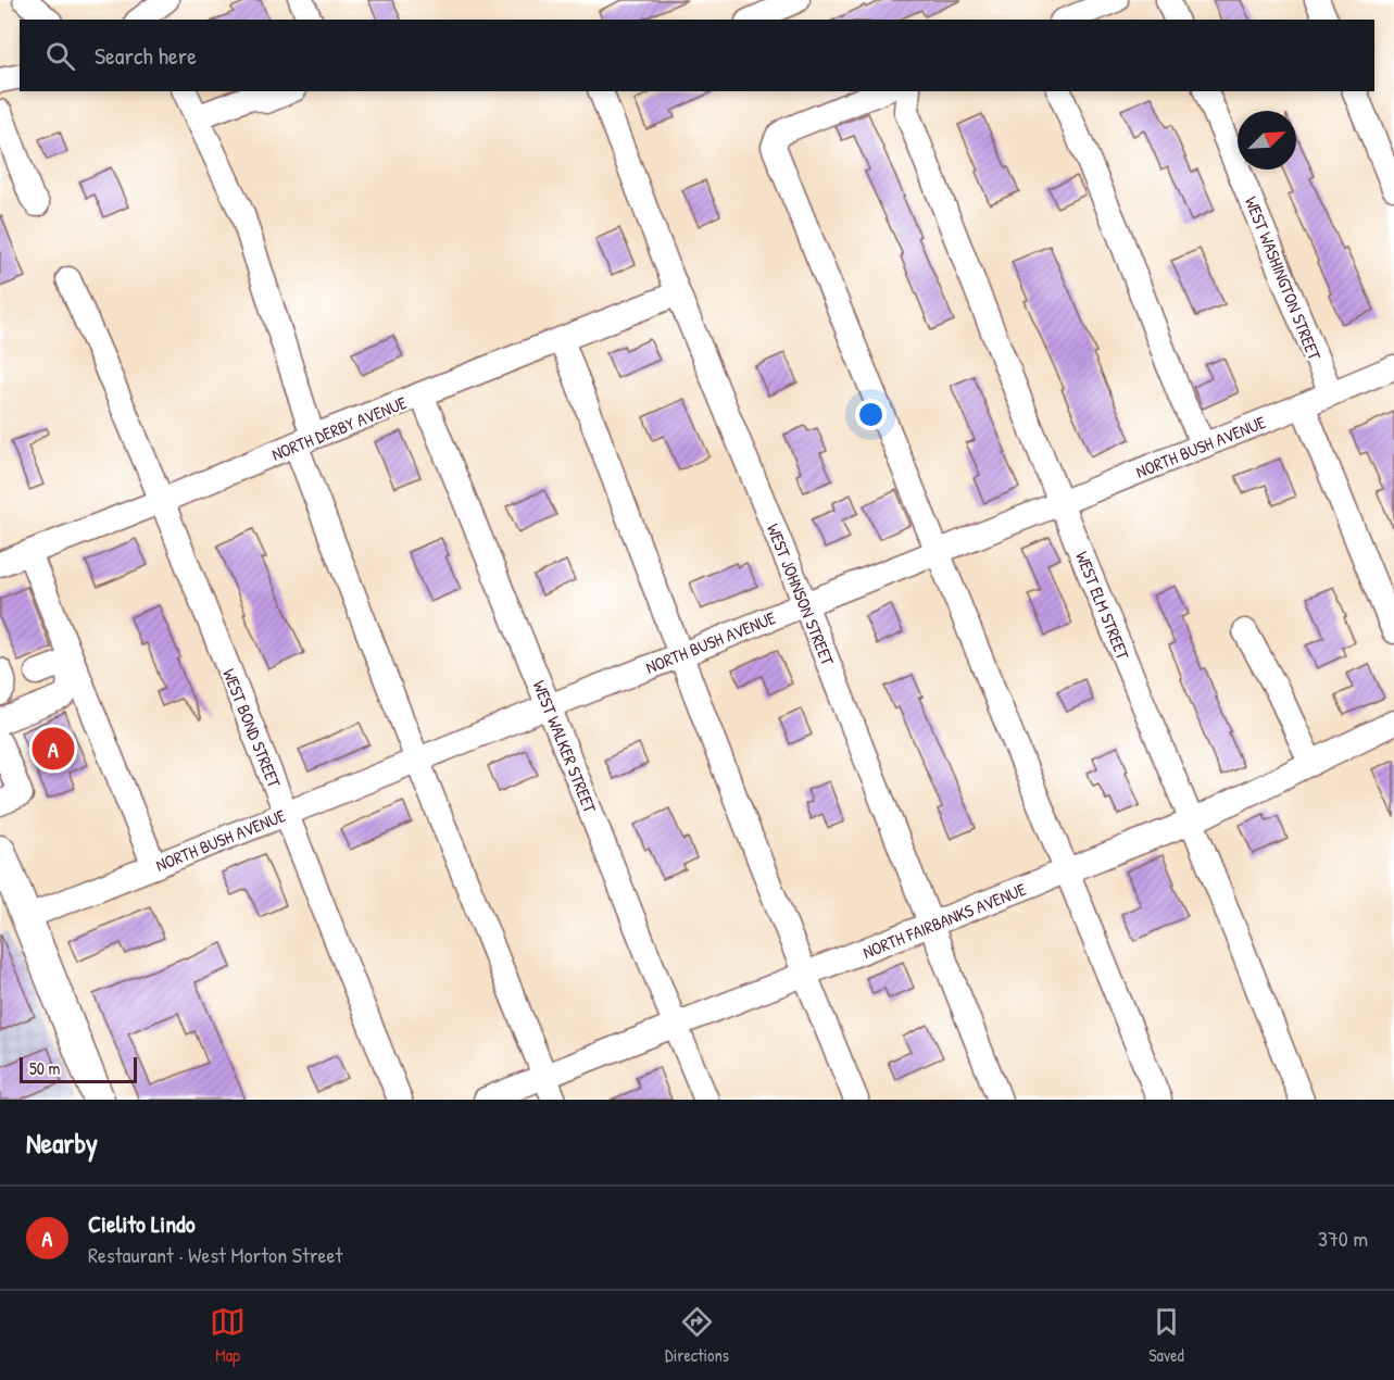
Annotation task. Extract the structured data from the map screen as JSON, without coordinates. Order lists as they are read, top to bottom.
{
  "streets": {
    "street": [
      "WEST WASHINGTON STREET",
      "NORTH DERBY AVENUE",
      "NORTH BUSH AVENUE",
      "WEST JOHNSON STREET",
      "WEST ELM STREET",
      "WEST BOND STREET",
      "WEST WALKER STREET",
      "NORTH FAIRBANKS AVENUE"
    ]
  },
  "crossings": [
    ["WEST WASHINGTON STREET", "NORTH BUSH AVENUE"],
    ["NORTH DERBY AVENUE", "WEST JOHNSON STREET"],
    ["NORTH DERBY AVENUE", "WEST BOND STREET"],
    ["NORTH DERBY AVENUE", "WEST WALKER STREET"],
    ["NORTH BUSH AVENUE", "WEST JOHNSON STREET"],
    ["NORTH BUSH AVENUE", "WEST ELM STREET"],
    ["NORTH BUSH AVENUE", "WEST BOND STREET"],
    ["NORTH BUSH AVENUE", "WEST WALKER STREET"],
    ["WEST JOHNSON STREET", "NORTH FAIRBANKS AVENUE"],
    ["WEST ELM STREET", "NORTH FAIRBANKS AVENUE"],
    ["WEST WALKER STREET", "NORTH FAIRBANKS AVENUE"]
  ],
  "scale_bar": "50 m",
  "north": "top right",
  "page": {
    "search": "Search here",
    "pins": "A",
    "scale": "50 m",
    "heading": "Nearby",
    "list": [
      {
        "mark": "A",
        "name": "Cielito Lindo",
        "note": "Restaurant · West Morton Street",
        "value": "370 m"
      }
    ],
    "nav": ["Map", "Directions", "Saved"]
  }
}
